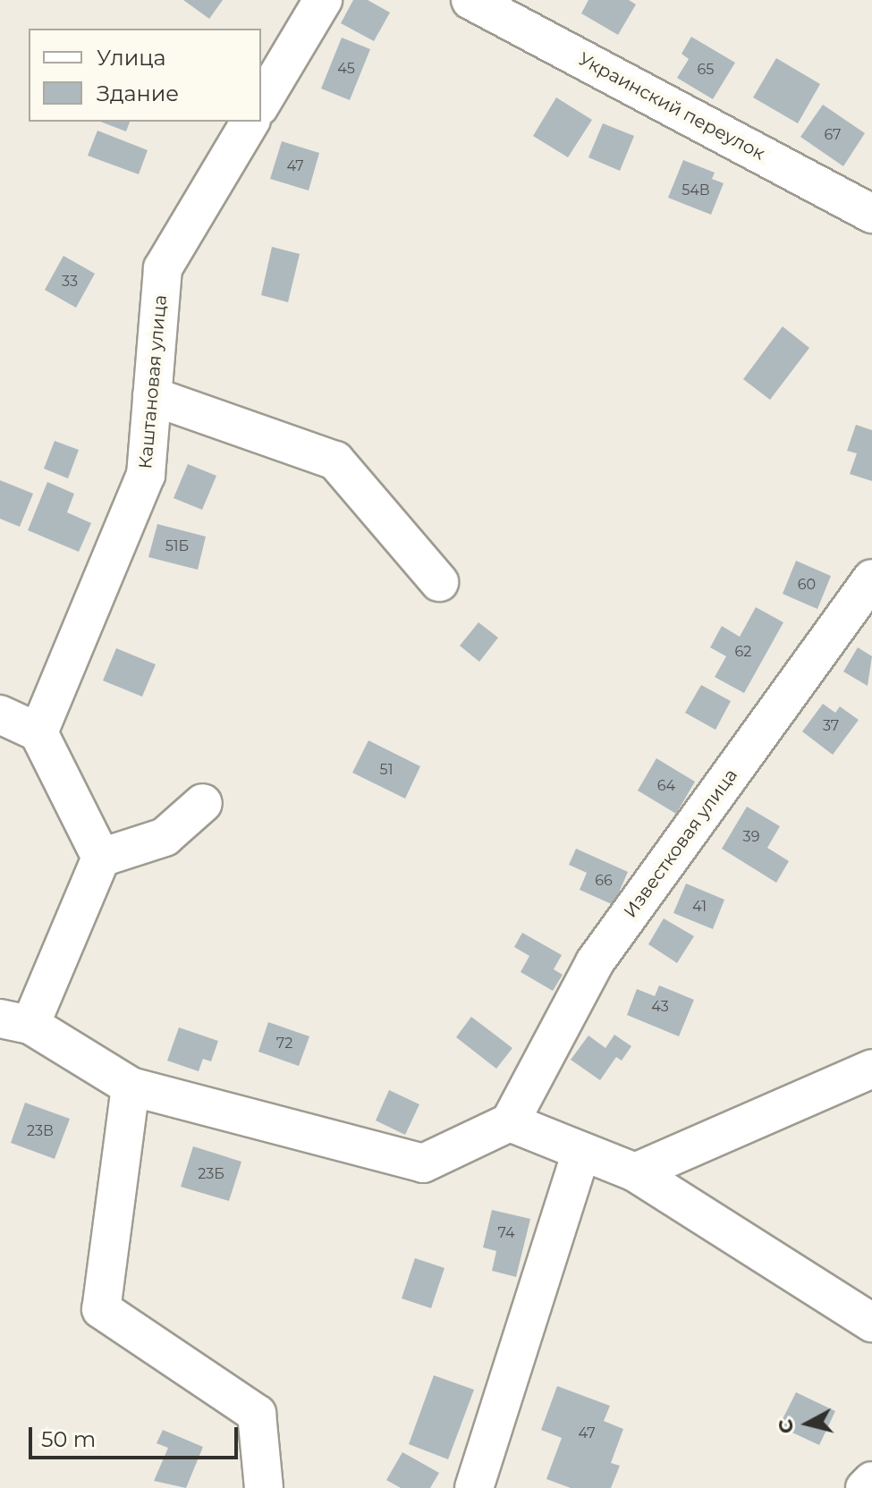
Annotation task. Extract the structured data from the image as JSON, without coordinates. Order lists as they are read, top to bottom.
{
  "streets": {
    "street": ["Украинский переулок", "Каштановая улица", "Известковая улица"]
  },
  "house_numbers": [
    "45",
    "65",
    "67",
    "47",
    "54В",
    "33",
    "51Б",
    "60",
    "62",
    "37",
    "51",
    "64",
    "39",
    "66",
    "41",
    "43",
    "72",
    "23В",
    "23Б",
    "74",
    "47"
  ],
  "legend": ["Улица", "Здание"],
  "scale_bar": "50 m",
  "north": "left"
}
